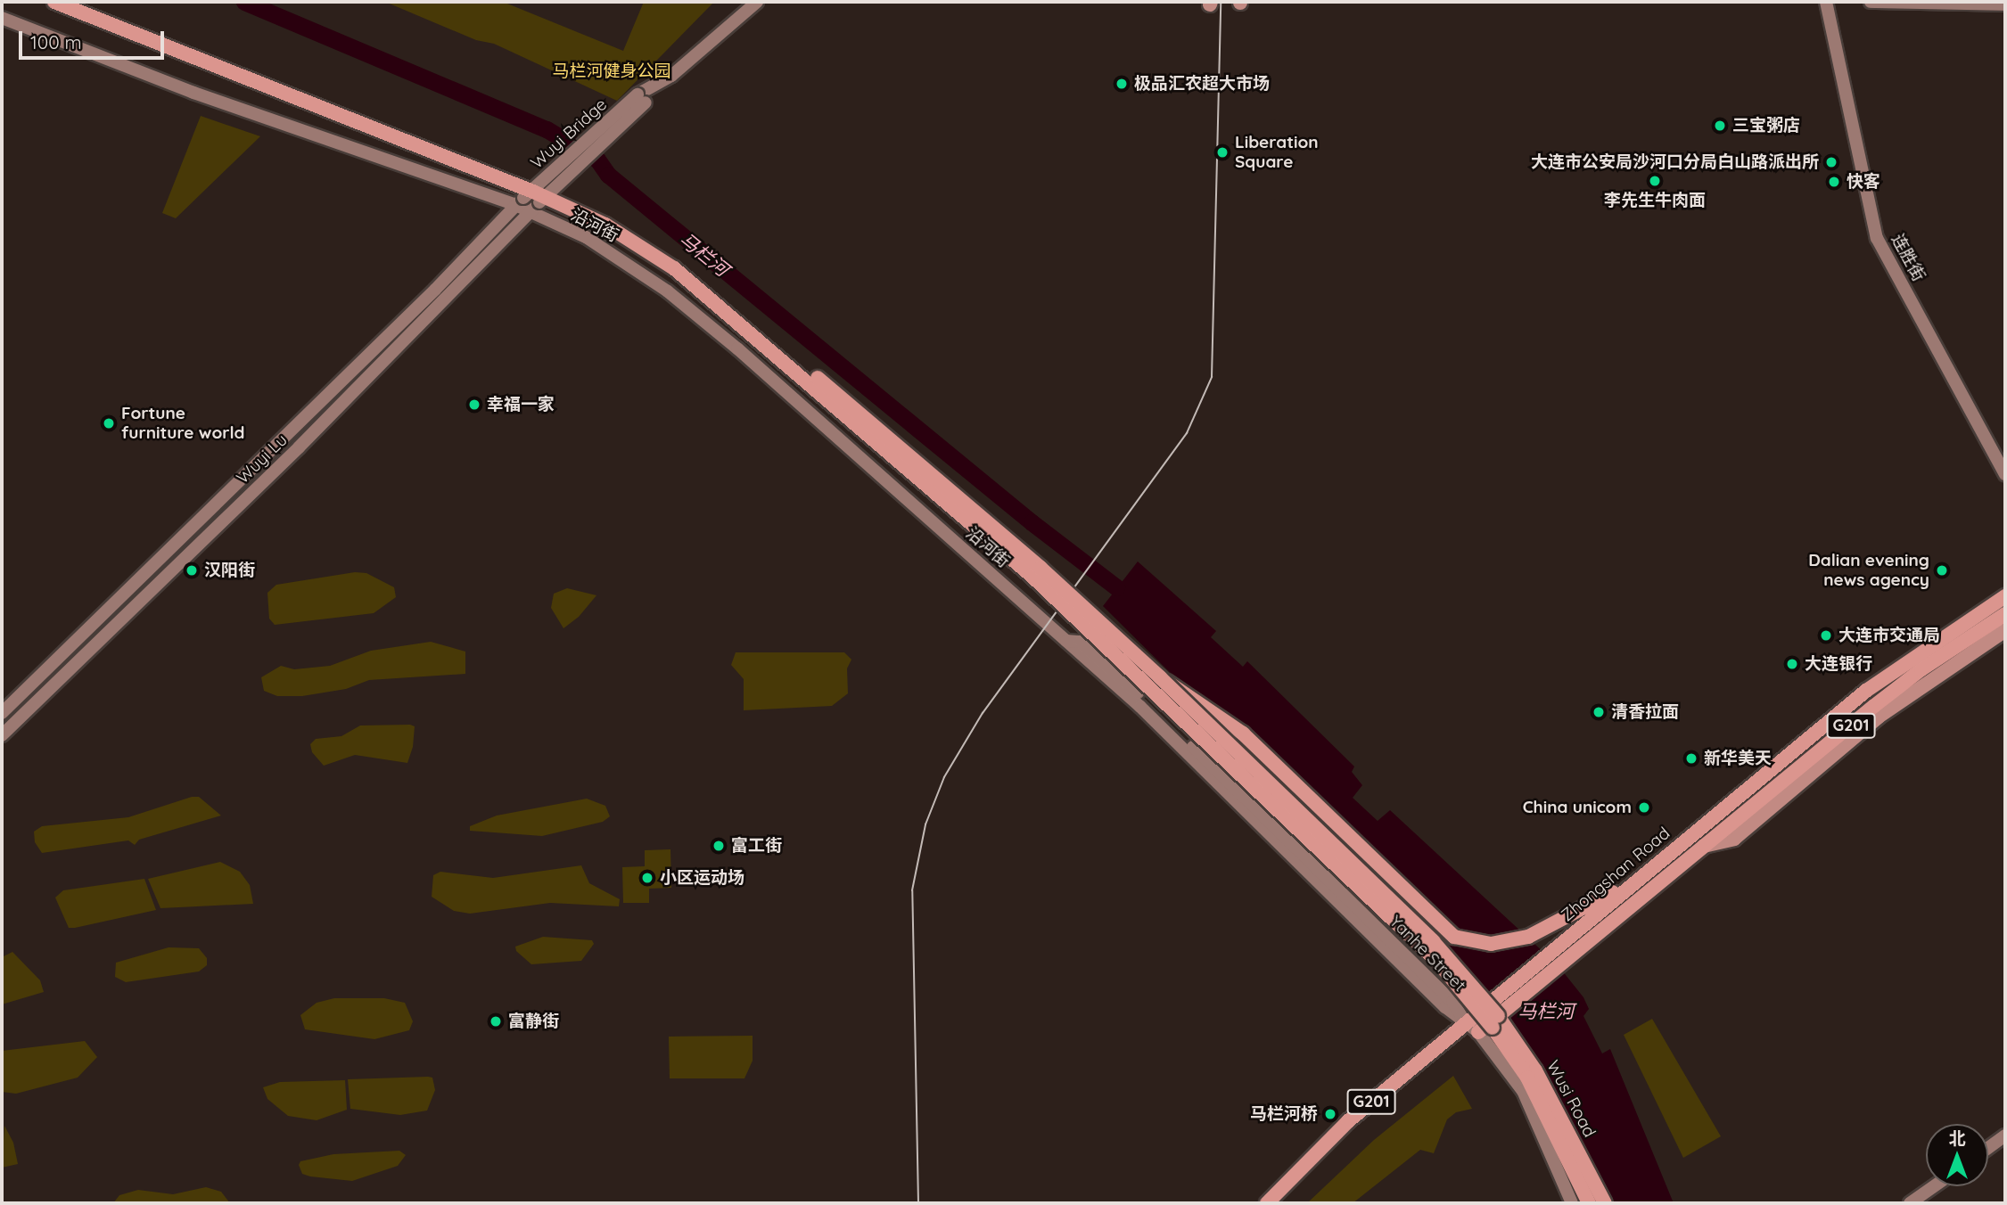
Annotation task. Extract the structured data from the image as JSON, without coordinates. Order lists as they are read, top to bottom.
{
  "streets": {
    "highway": ["G201", "Zhongshan Road"],
    "main road": [
      "Wuyi Bridge",
      "沿河街",
      "连胜街",
      "Wuyi Lu",
      "Yanhe Street"
    ]
  },
  "crossings": [
    ["Wuyi Bridge", "沿河街"],
    ["Wuyi Bridge", "Wuyi Lu"],
    ["沿河街", "Wuyi Lu"],
    ["沿河街", "Yanhe Street"],
    ["Zhongshan Road", "Yanhe Street"]
  ],
  "water": ["马栏河"],
  "parks": ["马栏河健身公园"],
  "places": [
    "极品汇农超大市场",
    "三宝粥店",
    "Liberation Square",
    "大连市公安局沙河口分局白山路派出所",
    "李先生牛肉面",
    "快客",
    "幸福一家",
    "Fortune furniture world",
    "汉阳街",
    "Dalian evening news agency",
    "大连市交通局",
    "大连银行",
    "清香拉面",
    "新华美天",
    "China unicom",
    "富工街",
    "小区运动场",
    "富静街",
    "马栏河桥"
  ],
  "scale_bar": "100 m",
  "north": "top"
}
